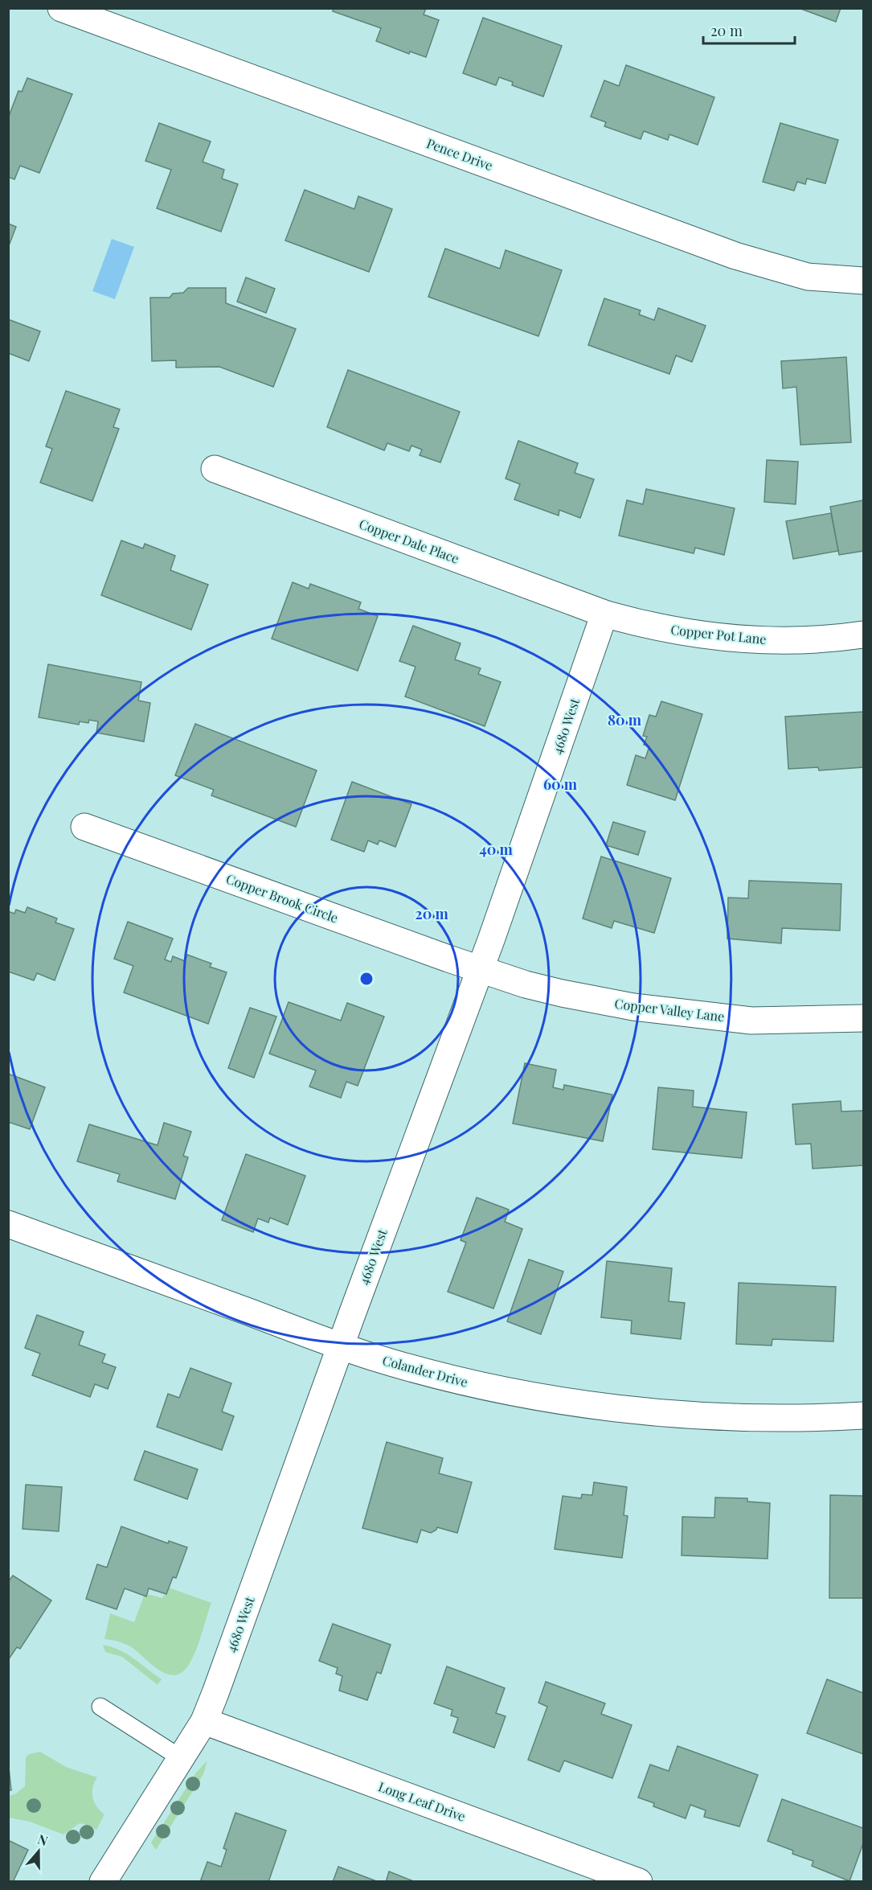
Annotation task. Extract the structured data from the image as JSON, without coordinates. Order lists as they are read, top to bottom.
{
  "streets": {
    "street": [
      "Pence Drive",
      "Copper Dale Place",
      "Copper Pot Lane",
      "4680 West",
      "Copper Brook Circle",
      "Copper Valley Lane",
      "Colander Drive",
      "Long Leaf Drive"
    ]
  },
  "crossings": [
    ["Copper Dale Place", "Copper Pot Lane"],
    ["Copper Dale Place", "4680 West"],
    ["Copper Pot Lane", "4680 West"],
    ["4680 West", "Copper Brook Circle"],
    ["4680 West", "Copper Valley Lane"],
    ["4680 West", "Colander Drive"],
    ["4680 West", "Long Leaf Drive"],
    ["Copper Brook Circle", "Copper Valley Lane"]
  ],
  "scale_bar": "20 m",
  "north": "top",
  "rings": [
    "80 m",
    "60 m",
    "40 m",
    "20 m"
  ]
}
